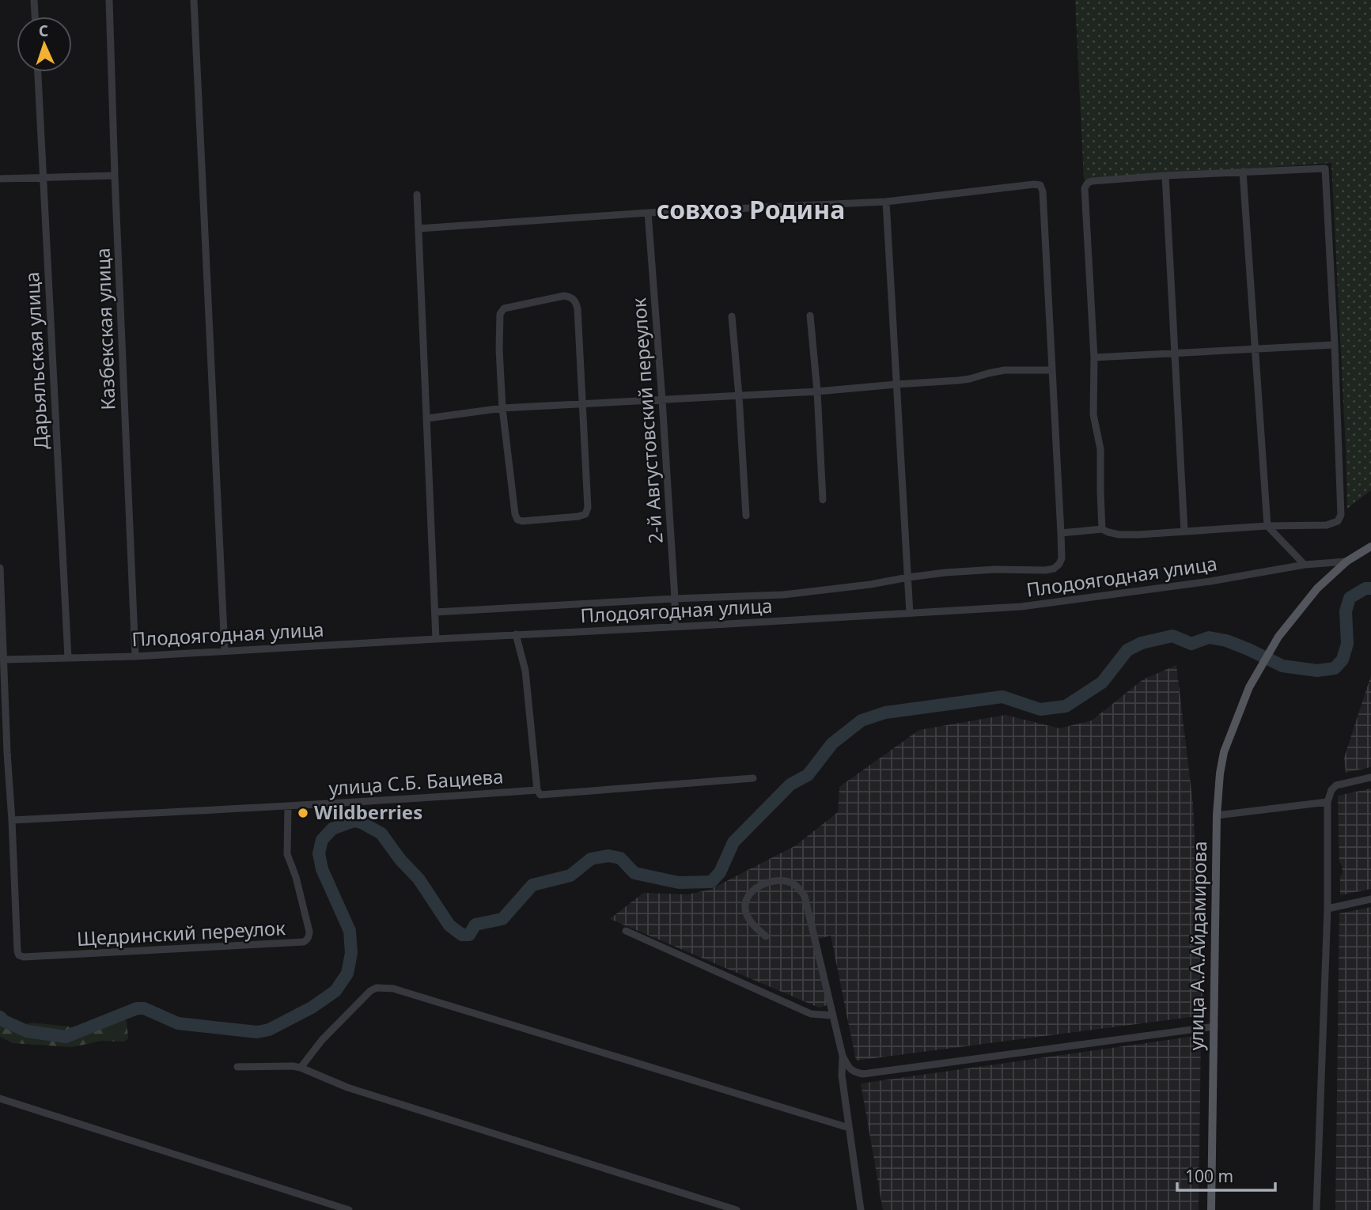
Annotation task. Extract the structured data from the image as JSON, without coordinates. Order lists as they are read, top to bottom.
{
  "streets": {
    "main road": ["улица А.А.Айдамирова"],
    "street": [
      "Казбекская улица",
      "Дарьяльская улица",
      "2-й Августовский переулок",
      "Плодоягодная улица",
      "улица С.Б. Бациева",
      "Щедринский переулок"
    ]
  },
  "crossings": [
    ["Казбекская улица", "Плодоягодная улица"],
    ["Дарьяльская улица", "Плодоягодная улица"],
    ["2-й Августовский переулок", "Плодоягодная улица"],
    ["Плодоягодная улица", "улица А.А.Айдамирова"],
    ["улица С.Б. Бациева", "Щедринский переулок"]
  ],
  "districts": ["совхоз Родина"],
  "places": ["Wildberries"],
  "scale_bar": "100 m",
  "north": "top"
}
